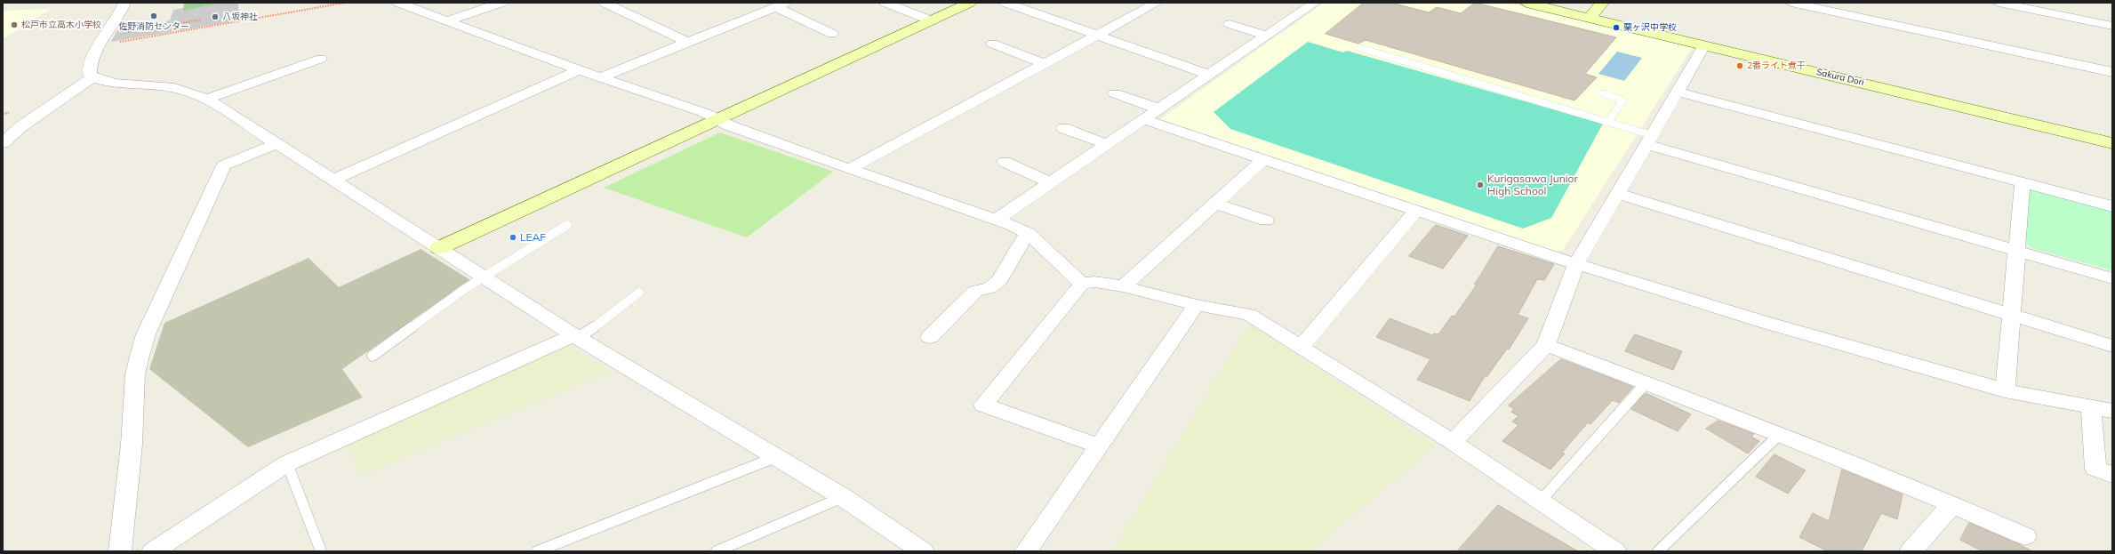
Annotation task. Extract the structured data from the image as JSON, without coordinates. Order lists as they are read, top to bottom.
{
  "streets": {
    "street": ["Sakura Dori"]
  },
  "places": [
    "佐野消防センター",
    "八坂神社",
    "松戸市立高木小学校",
    "栗ヶ沢中学校",
    "2番ライト煮干",
    "Kurigasawa Junior High School",
    "LEAF"
  ]
}
